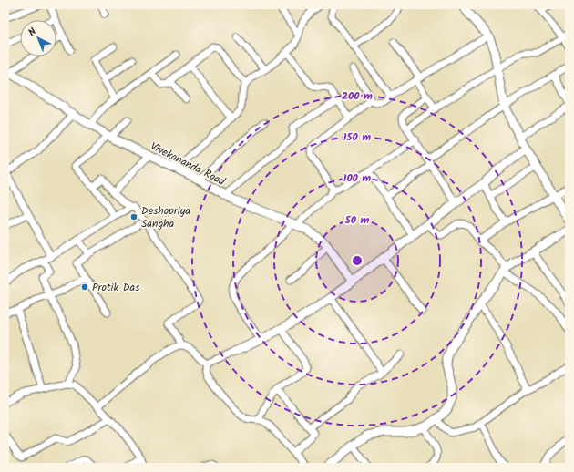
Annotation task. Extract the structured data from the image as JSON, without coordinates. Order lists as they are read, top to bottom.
{
  "streets": {
    "street": ["Vivekananda Road"]
  },
  "places": ["Deshopriya Sangha", "Protik Das"],
  "north": "top left",
  "rings": [
    "200 m",
    "150 m",
    "100 m",
    "50 m"
  ]
}
